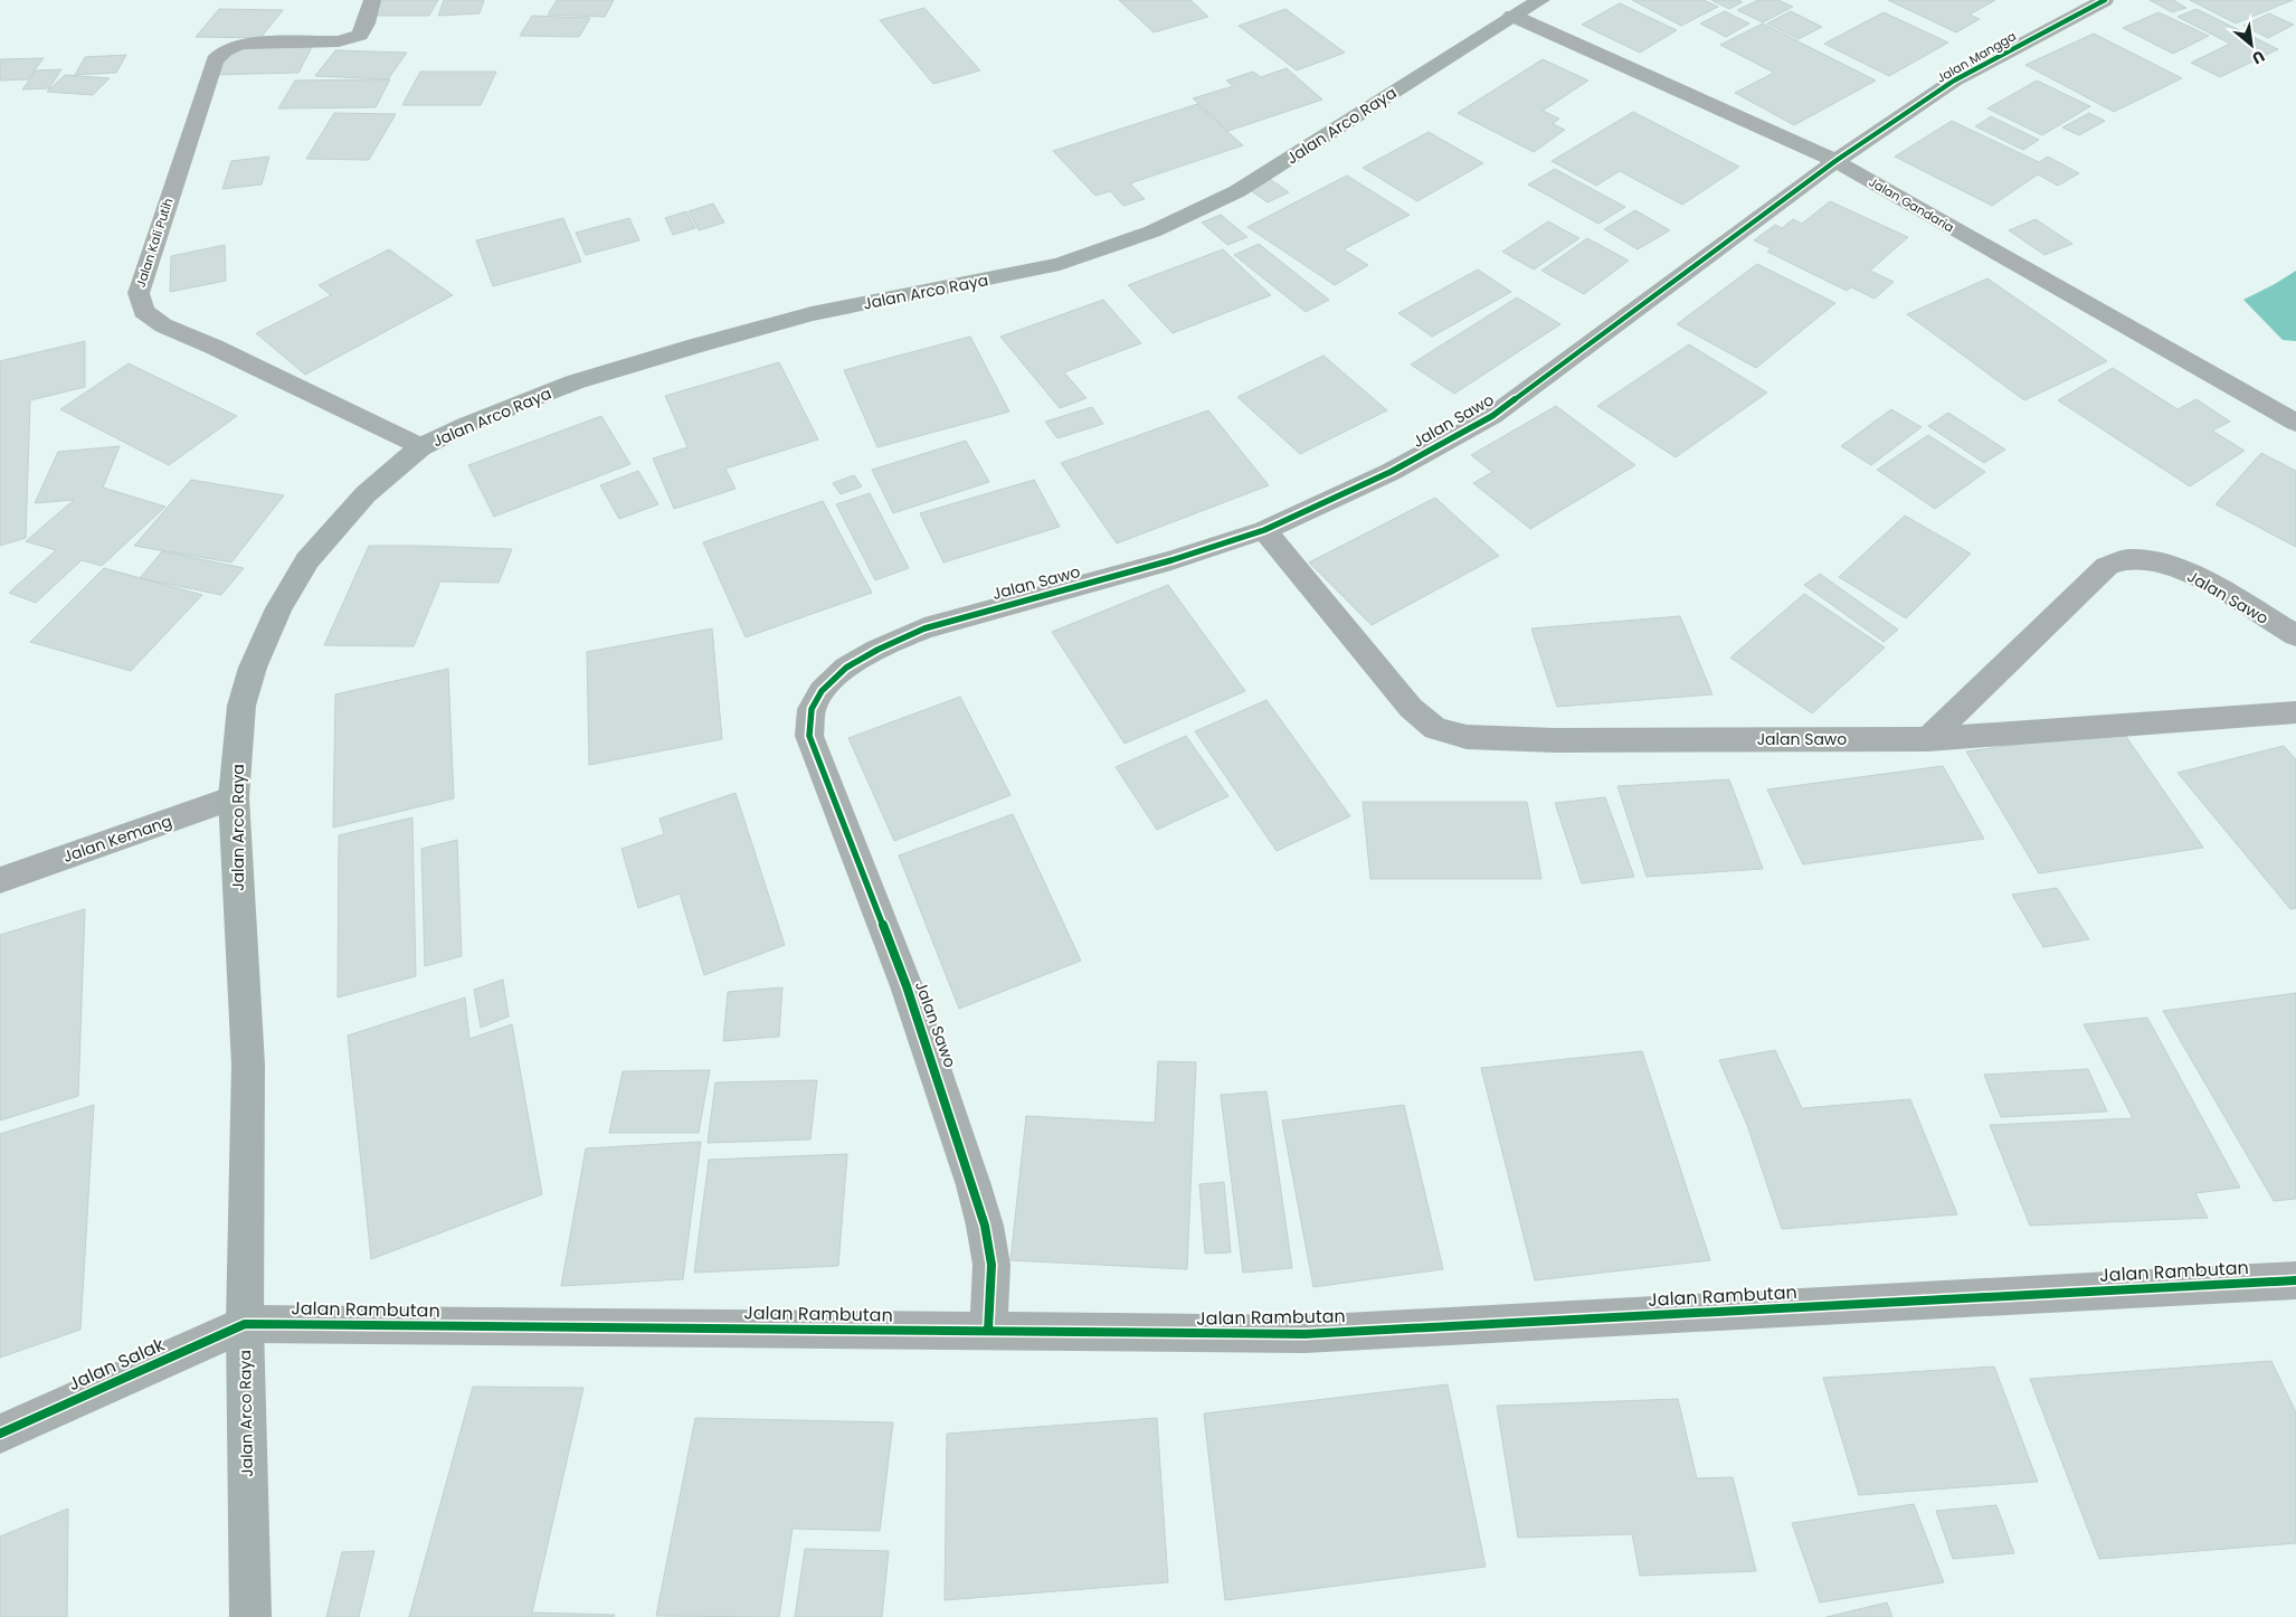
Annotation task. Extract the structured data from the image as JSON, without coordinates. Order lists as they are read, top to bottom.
{
  "streets": {
    "main road": ["Jalan Arco Raya"],
    "street": [
      "Jalan Mangga",
      "Jalan Gandaria",
      "Jalan Kali Putih",
      "Jalan Sawo",
      "Jalan Kemang",
      "Jalan Rambutan",
      "Jalan Salak"
    ]
  },
  "crossings": [
    ["Jalan Mangga", "Jalan Gandaria"],
    ["Jalan Mangga", "Jalan Sawo"],
    ["Jalan Arco Raya", "Jalan Gandaria"],
    ["Jalan Arco Raya", "Jalan Kali Putih"],
    ["Jalan Arco Raya", "Jalan Kemang"],
    ["Jalan Arco Raya", "Jalan Rambutan"],
    ["Jalan Arco Raya", "Jalan Salak"],
    ["Jalan Gandaria", "Jalan Sawo"],
    ["Jalan Sawo", "Jalan Rambutan"],
    ["Jalan Rambutan", "Jalan Salak"]
  ],
  "north": "bottom right"
}
